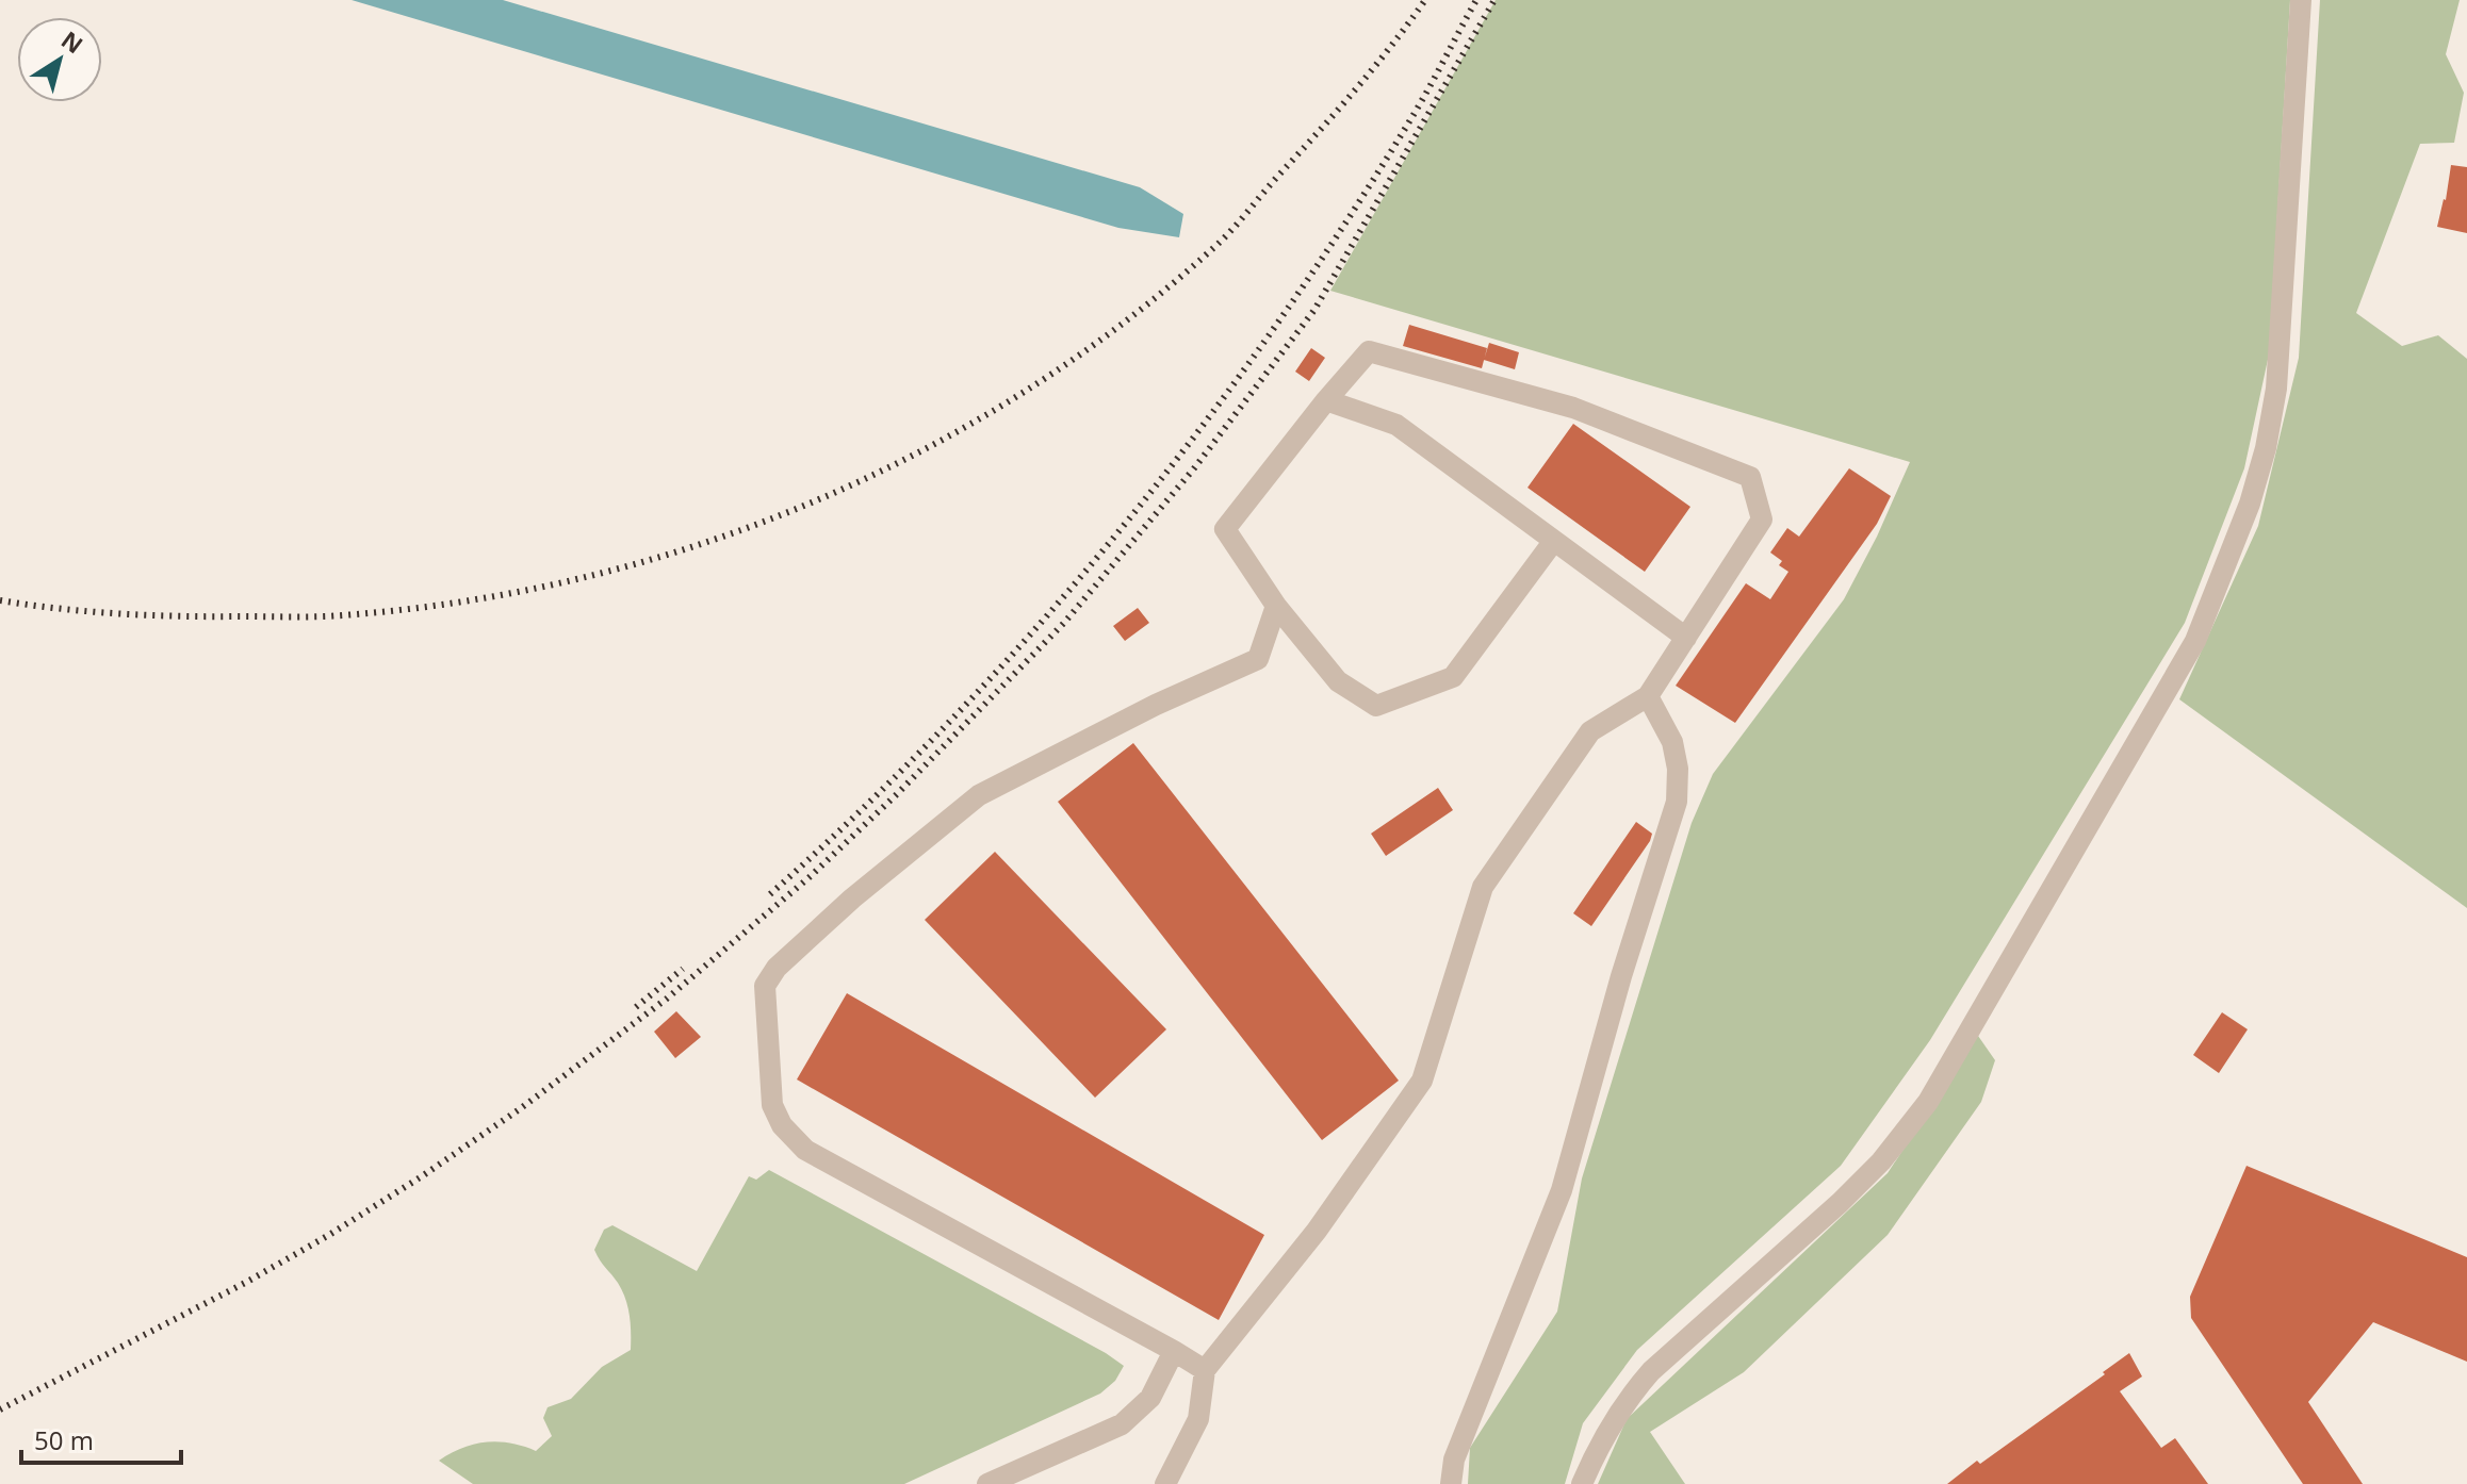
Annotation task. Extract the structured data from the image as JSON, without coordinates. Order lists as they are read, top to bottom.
{
  "scale_bar": "50 m",
  "north": "top right"
}
